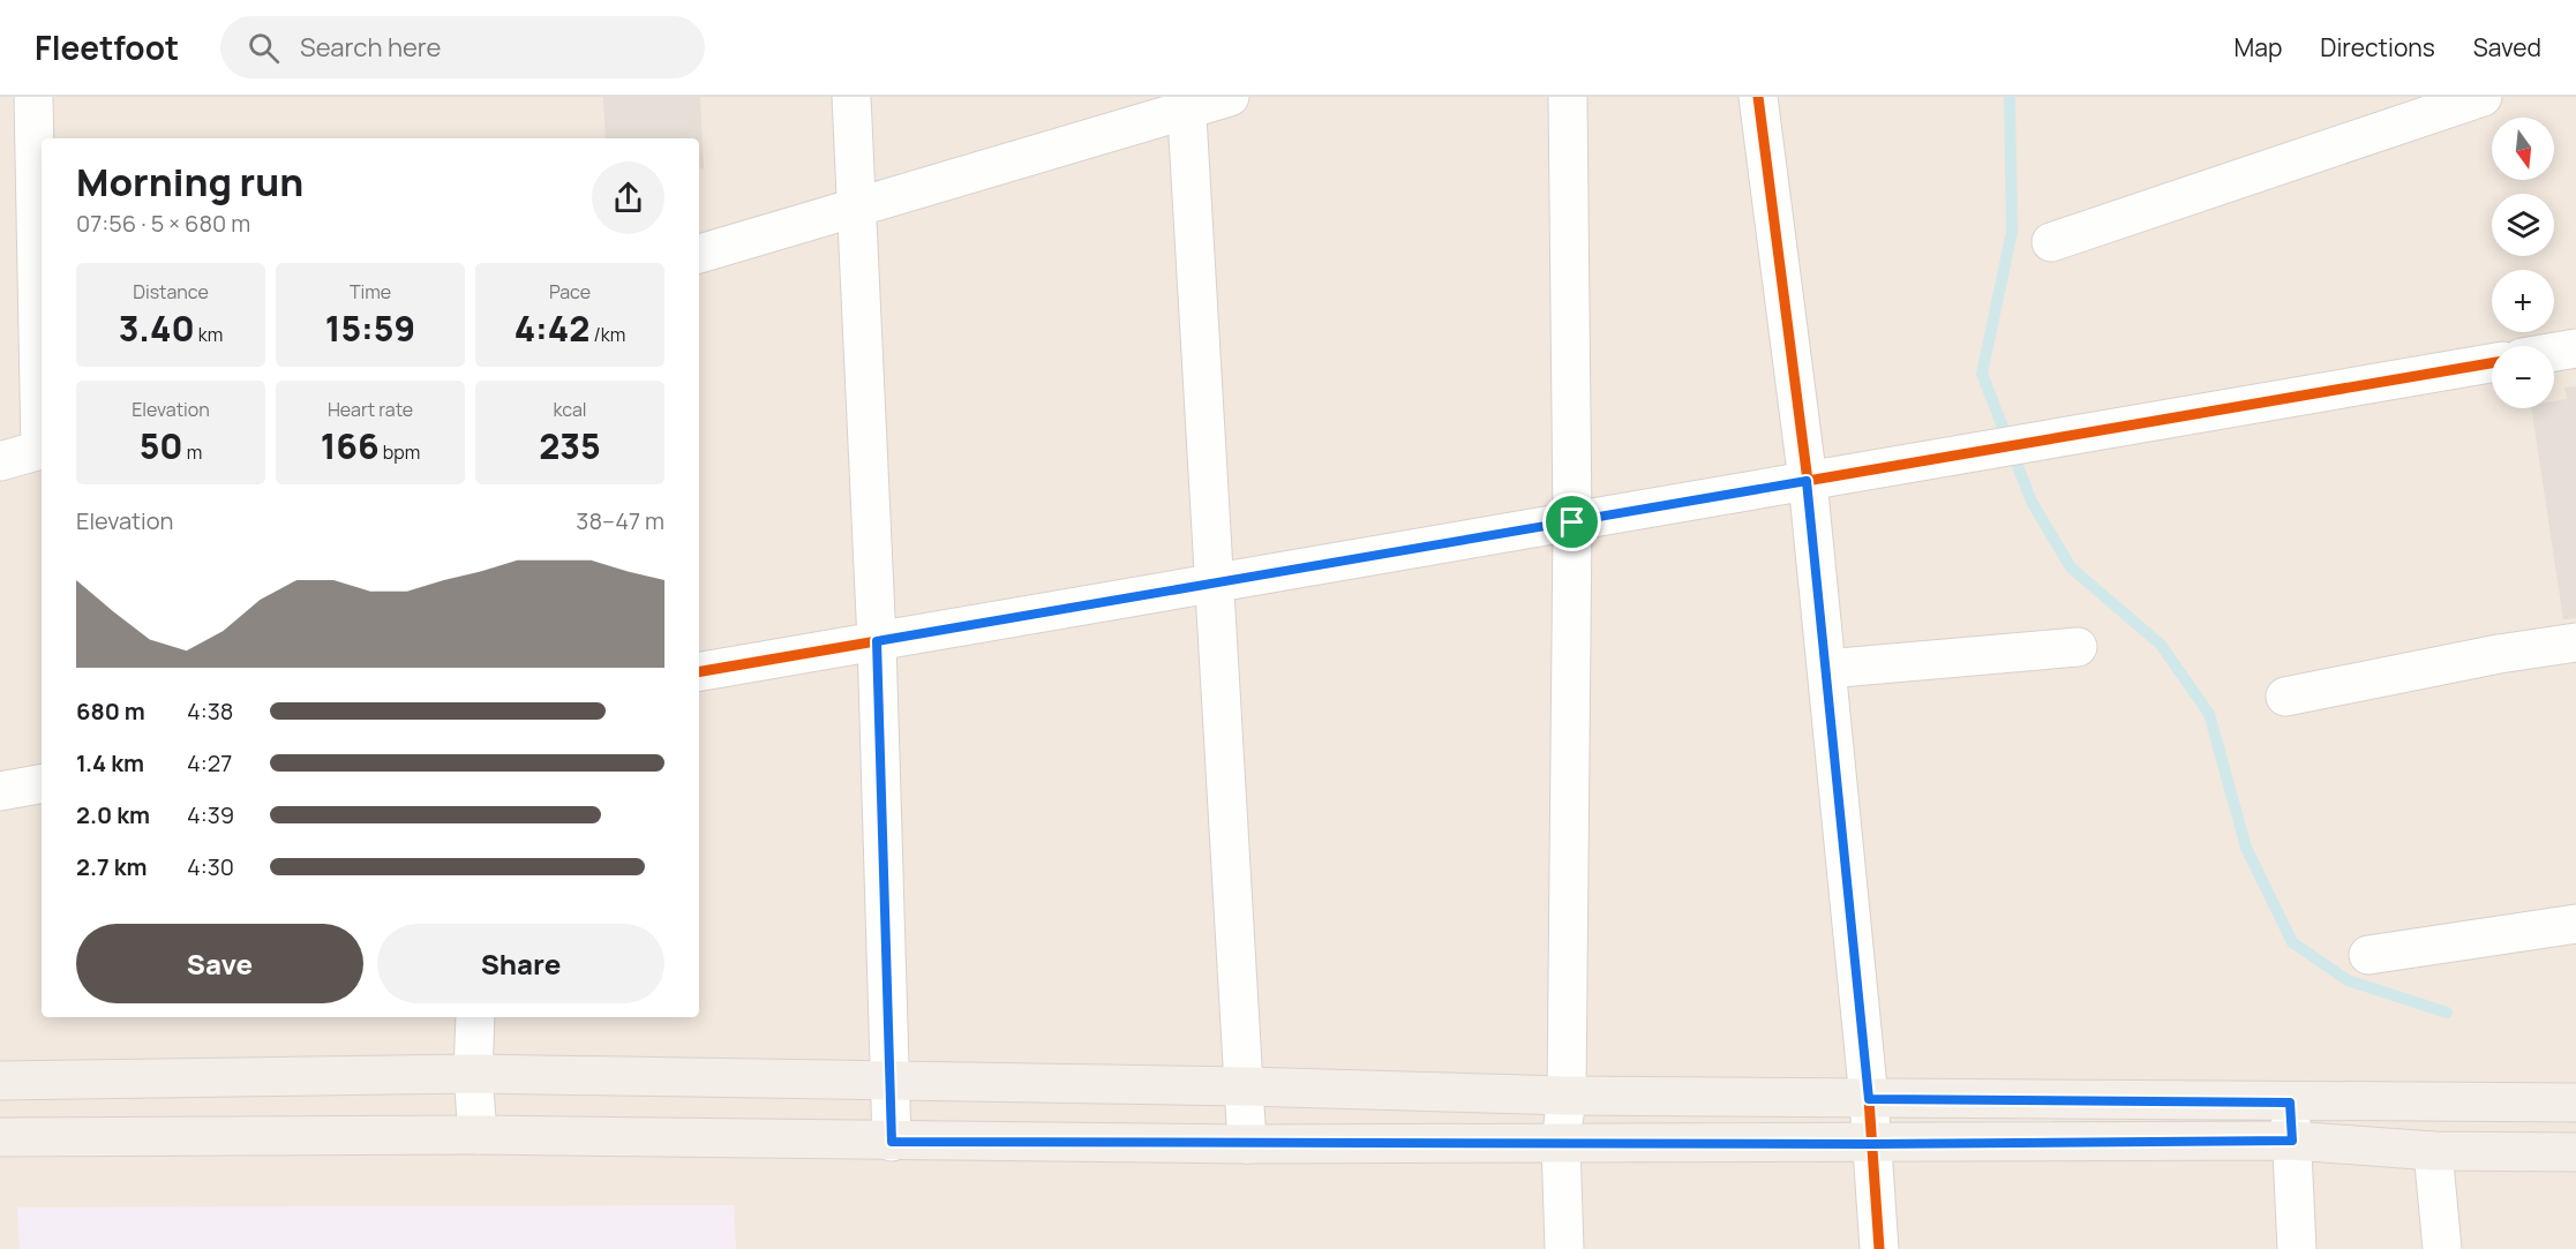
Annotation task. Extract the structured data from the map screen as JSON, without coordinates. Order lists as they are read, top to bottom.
{
  "north": "bottom",
  "page": {
    "header": "Fleetfoot",
    "search": "Search here",
    "nav": ["Map", "Directions", "Saved"],
    "map_buttons": ["+", "−"],
    "heading": ["Morning run", "07:56 · 5 × 680 m"],
    "stats": [
      ["Distance", "3.40 km"],
      ["Time", "15:59"],
      ["Pace", "4:42 /km"],
      ["Elevation", "50 m"],
      ["Heart rate", "166 bpm"],
      ["kcal", "235"]
    ],
    "chart": ["Elevation", "38–47 m"],
    "list": [
      {
        "name": "680 m",
        "note": "4:38"
      },
      {
        "name": "1.4 km",
        "note": "4:27"
      },
      {
        "name": "2.0 km",
        "note": "4:39"
      },
      {
        "name": "2.7 km",
        "note": "4:30"
      }
    ],
    "buttons": ["Save", "Share"]
  }
}
